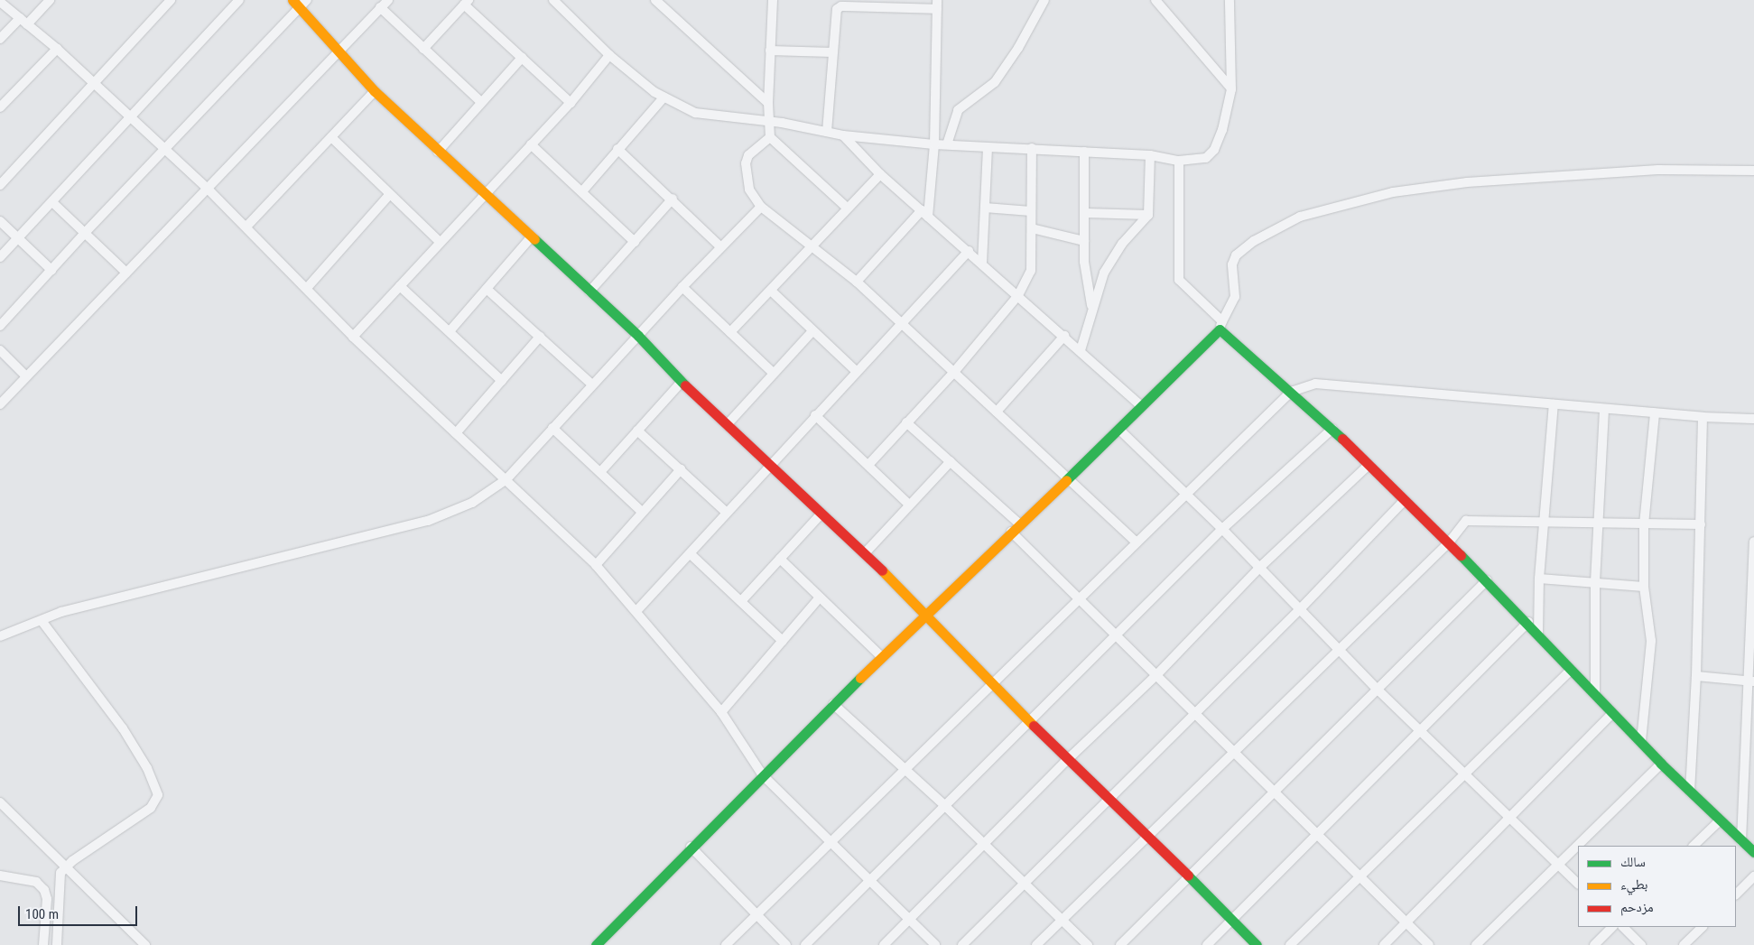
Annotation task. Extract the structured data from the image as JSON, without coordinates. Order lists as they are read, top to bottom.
{
  "legend": ["سالك", "بطيء", "مزدحم"],
  "scale_bar": "100 m"
}
